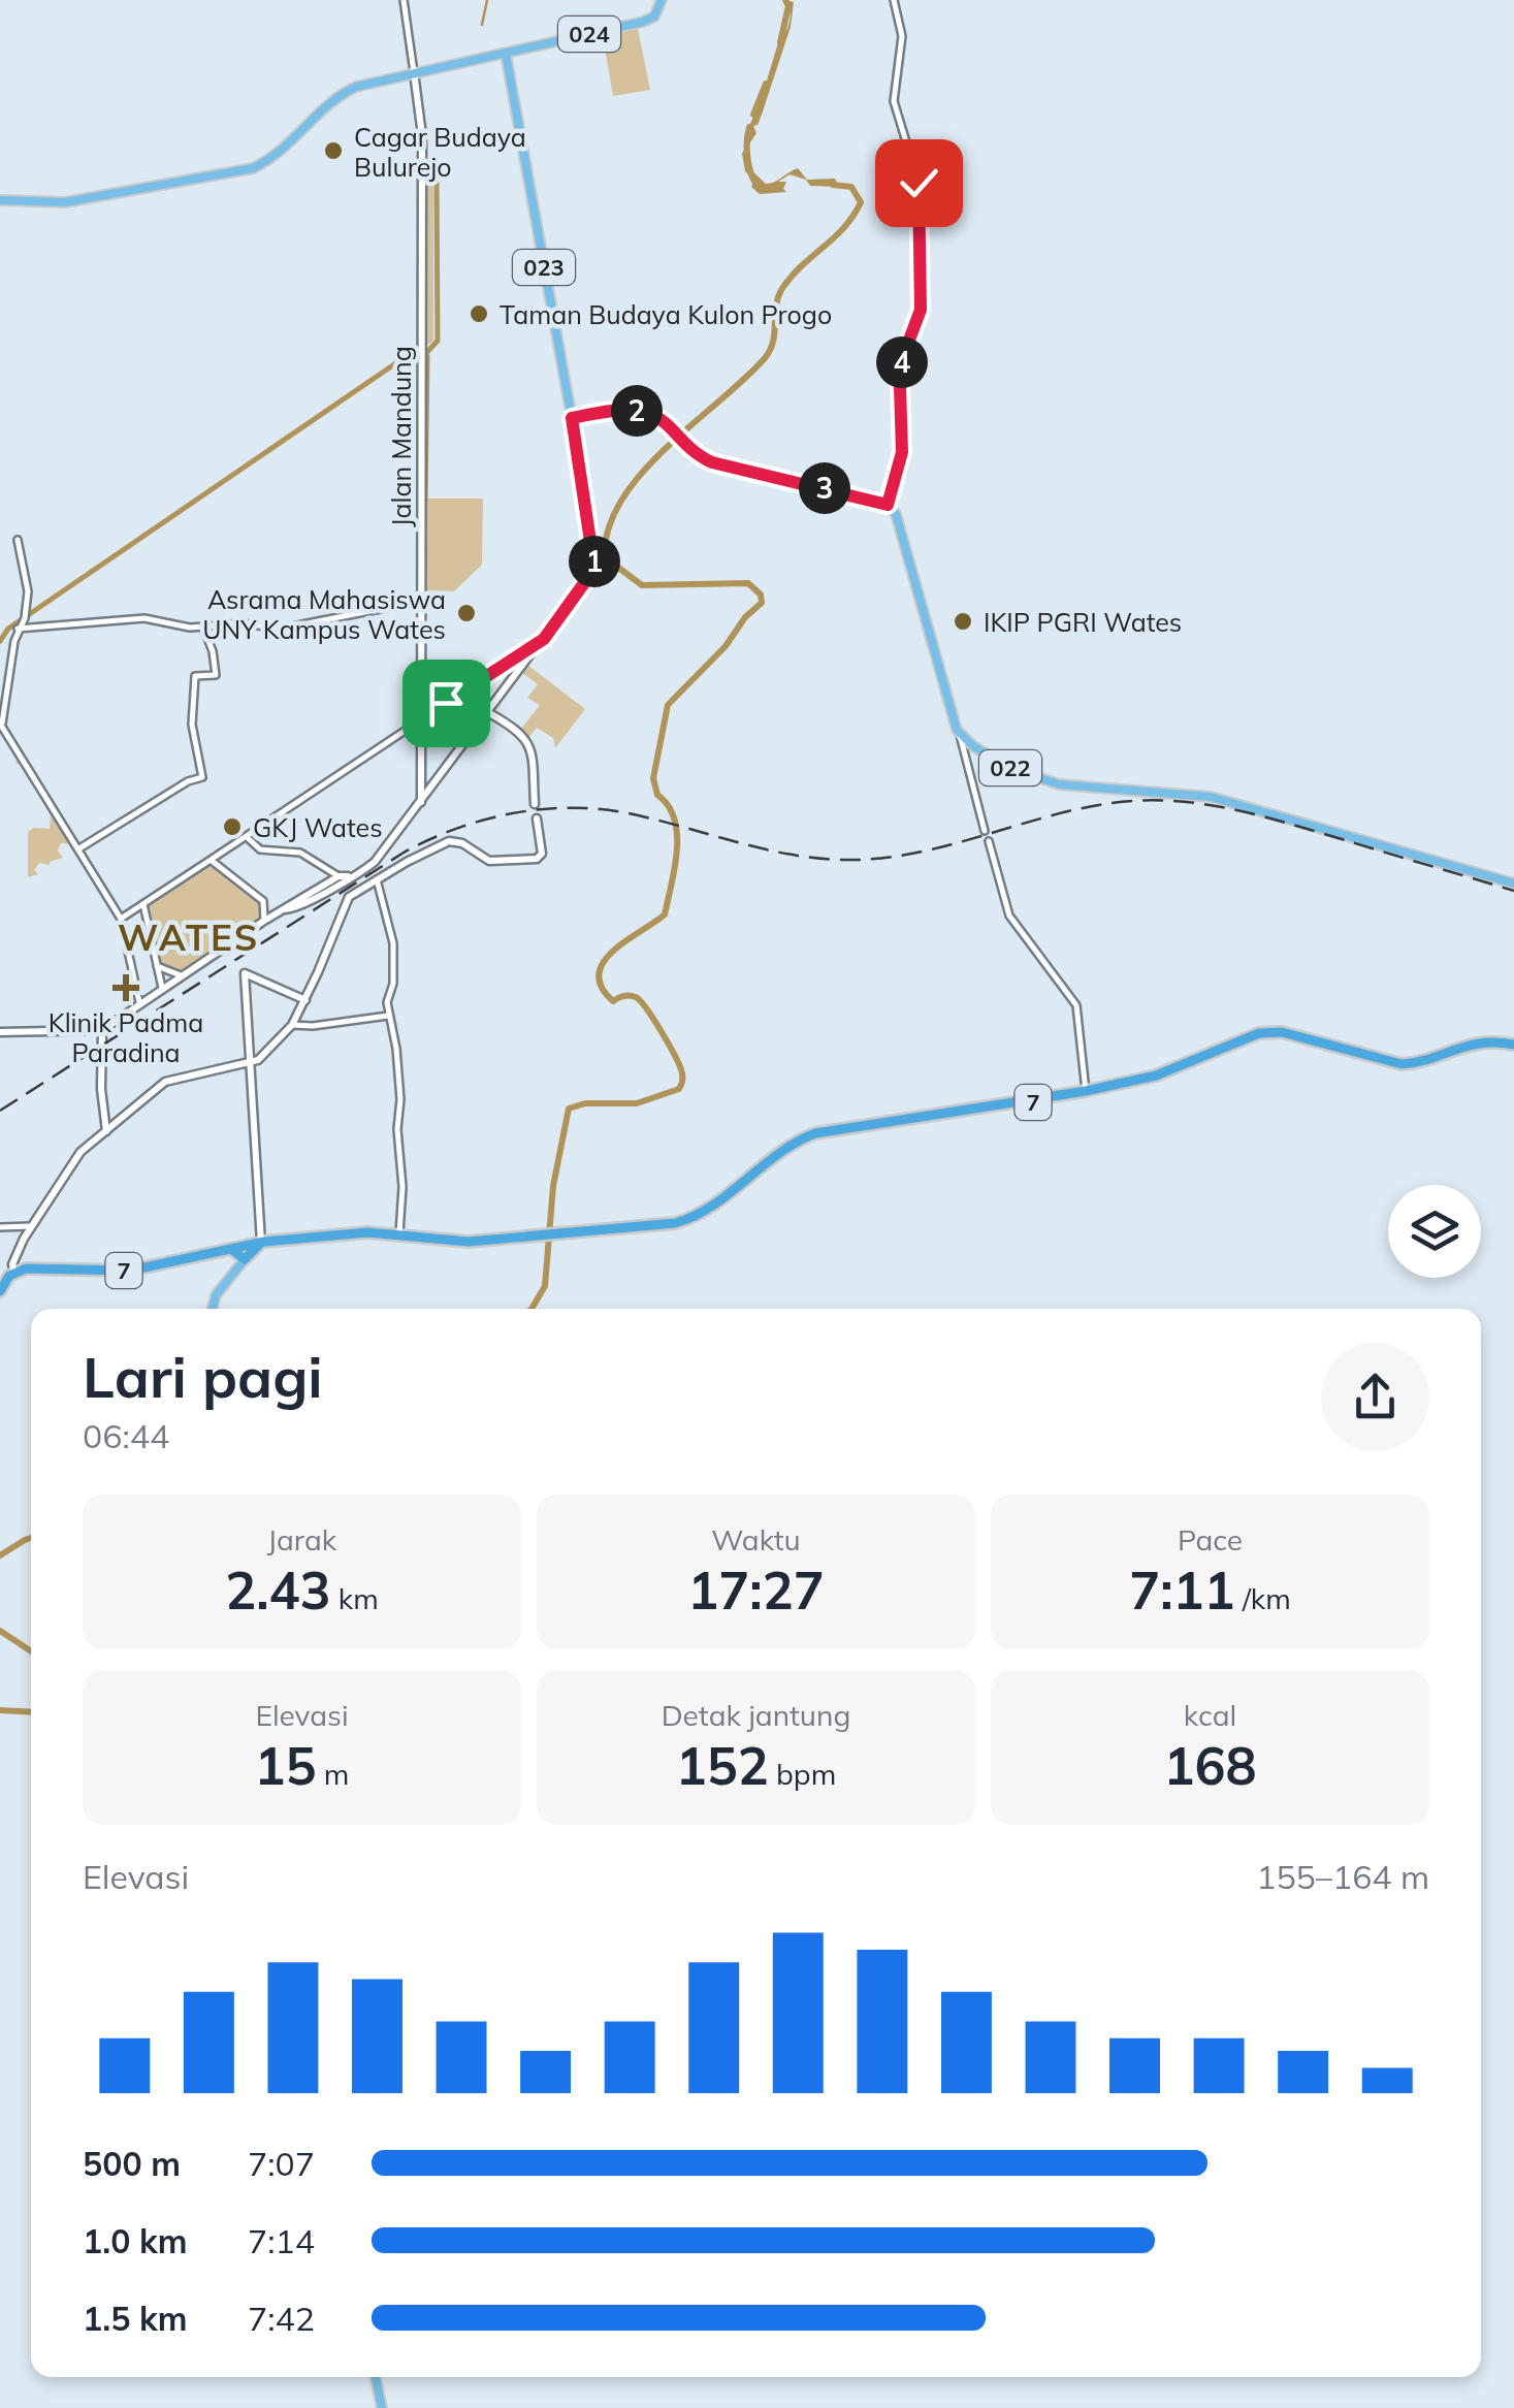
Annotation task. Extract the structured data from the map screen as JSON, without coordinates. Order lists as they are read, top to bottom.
{
  "streets": {
    "highway": ["7"],
    "main road": [
      "024",
      "023",
      "Jalan Mandung",
      "022"
    ]
  },
  "crossings": [
    ["024", "023"]
  ],
  "districts": ["WATES"],
  "places": {
    "other": [
      "Cagar Budaya Bulurejo",
      "Taman Budaya Kulon Progo",
      "Asrama Mahasiswa UNY Kampus Wates",
      "IKIP PGRI Wates",
      "GKJ Wates"
    ],
    "health": ["Klinik Padma Paradina"]
  },
  "page": {
    "pins": [
      "4",
      "2",
      "3",
      "1"
    ],
    "heading": ["Lari pagi", "06:44"],
    "stats": [
      ["Jarak", "2.43 km"],
      ["Waktu", "17:27"],
      ["Pace", "7:11 /km"],
      ["Elevasi", "15 m"],
      ["Detak jantung", "152 bpm"],
      ["kcal", "168"]
    ],
    "chart": ["Elevasi", "155–164 m"],
    "list": [
      {
        "name": "500 m",
        "note": "7:07"
      },
      {
        "name": "1.0 km",
        "note": "7:14"
      },
      {
        "name": "1.5 km",
        "note": "7:42"
      }
    ]
  }
}
